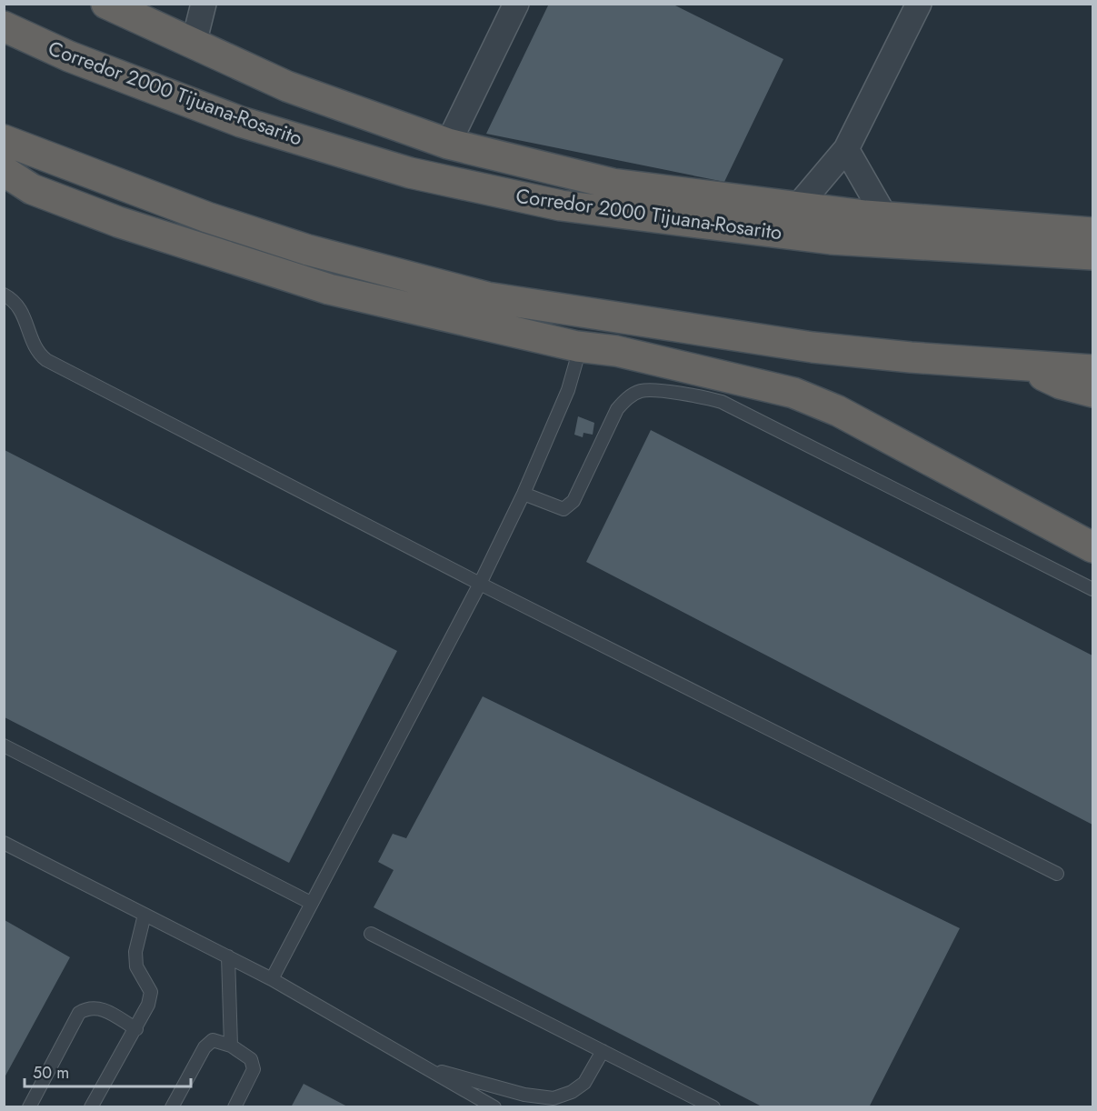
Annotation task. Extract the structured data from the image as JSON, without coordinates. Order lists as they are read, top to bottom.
{
  "streets": {
    "highway": ["Corredor 2000 Tijuana-Rosarito"]
  },
  "scale_bar": "50 m"
}
